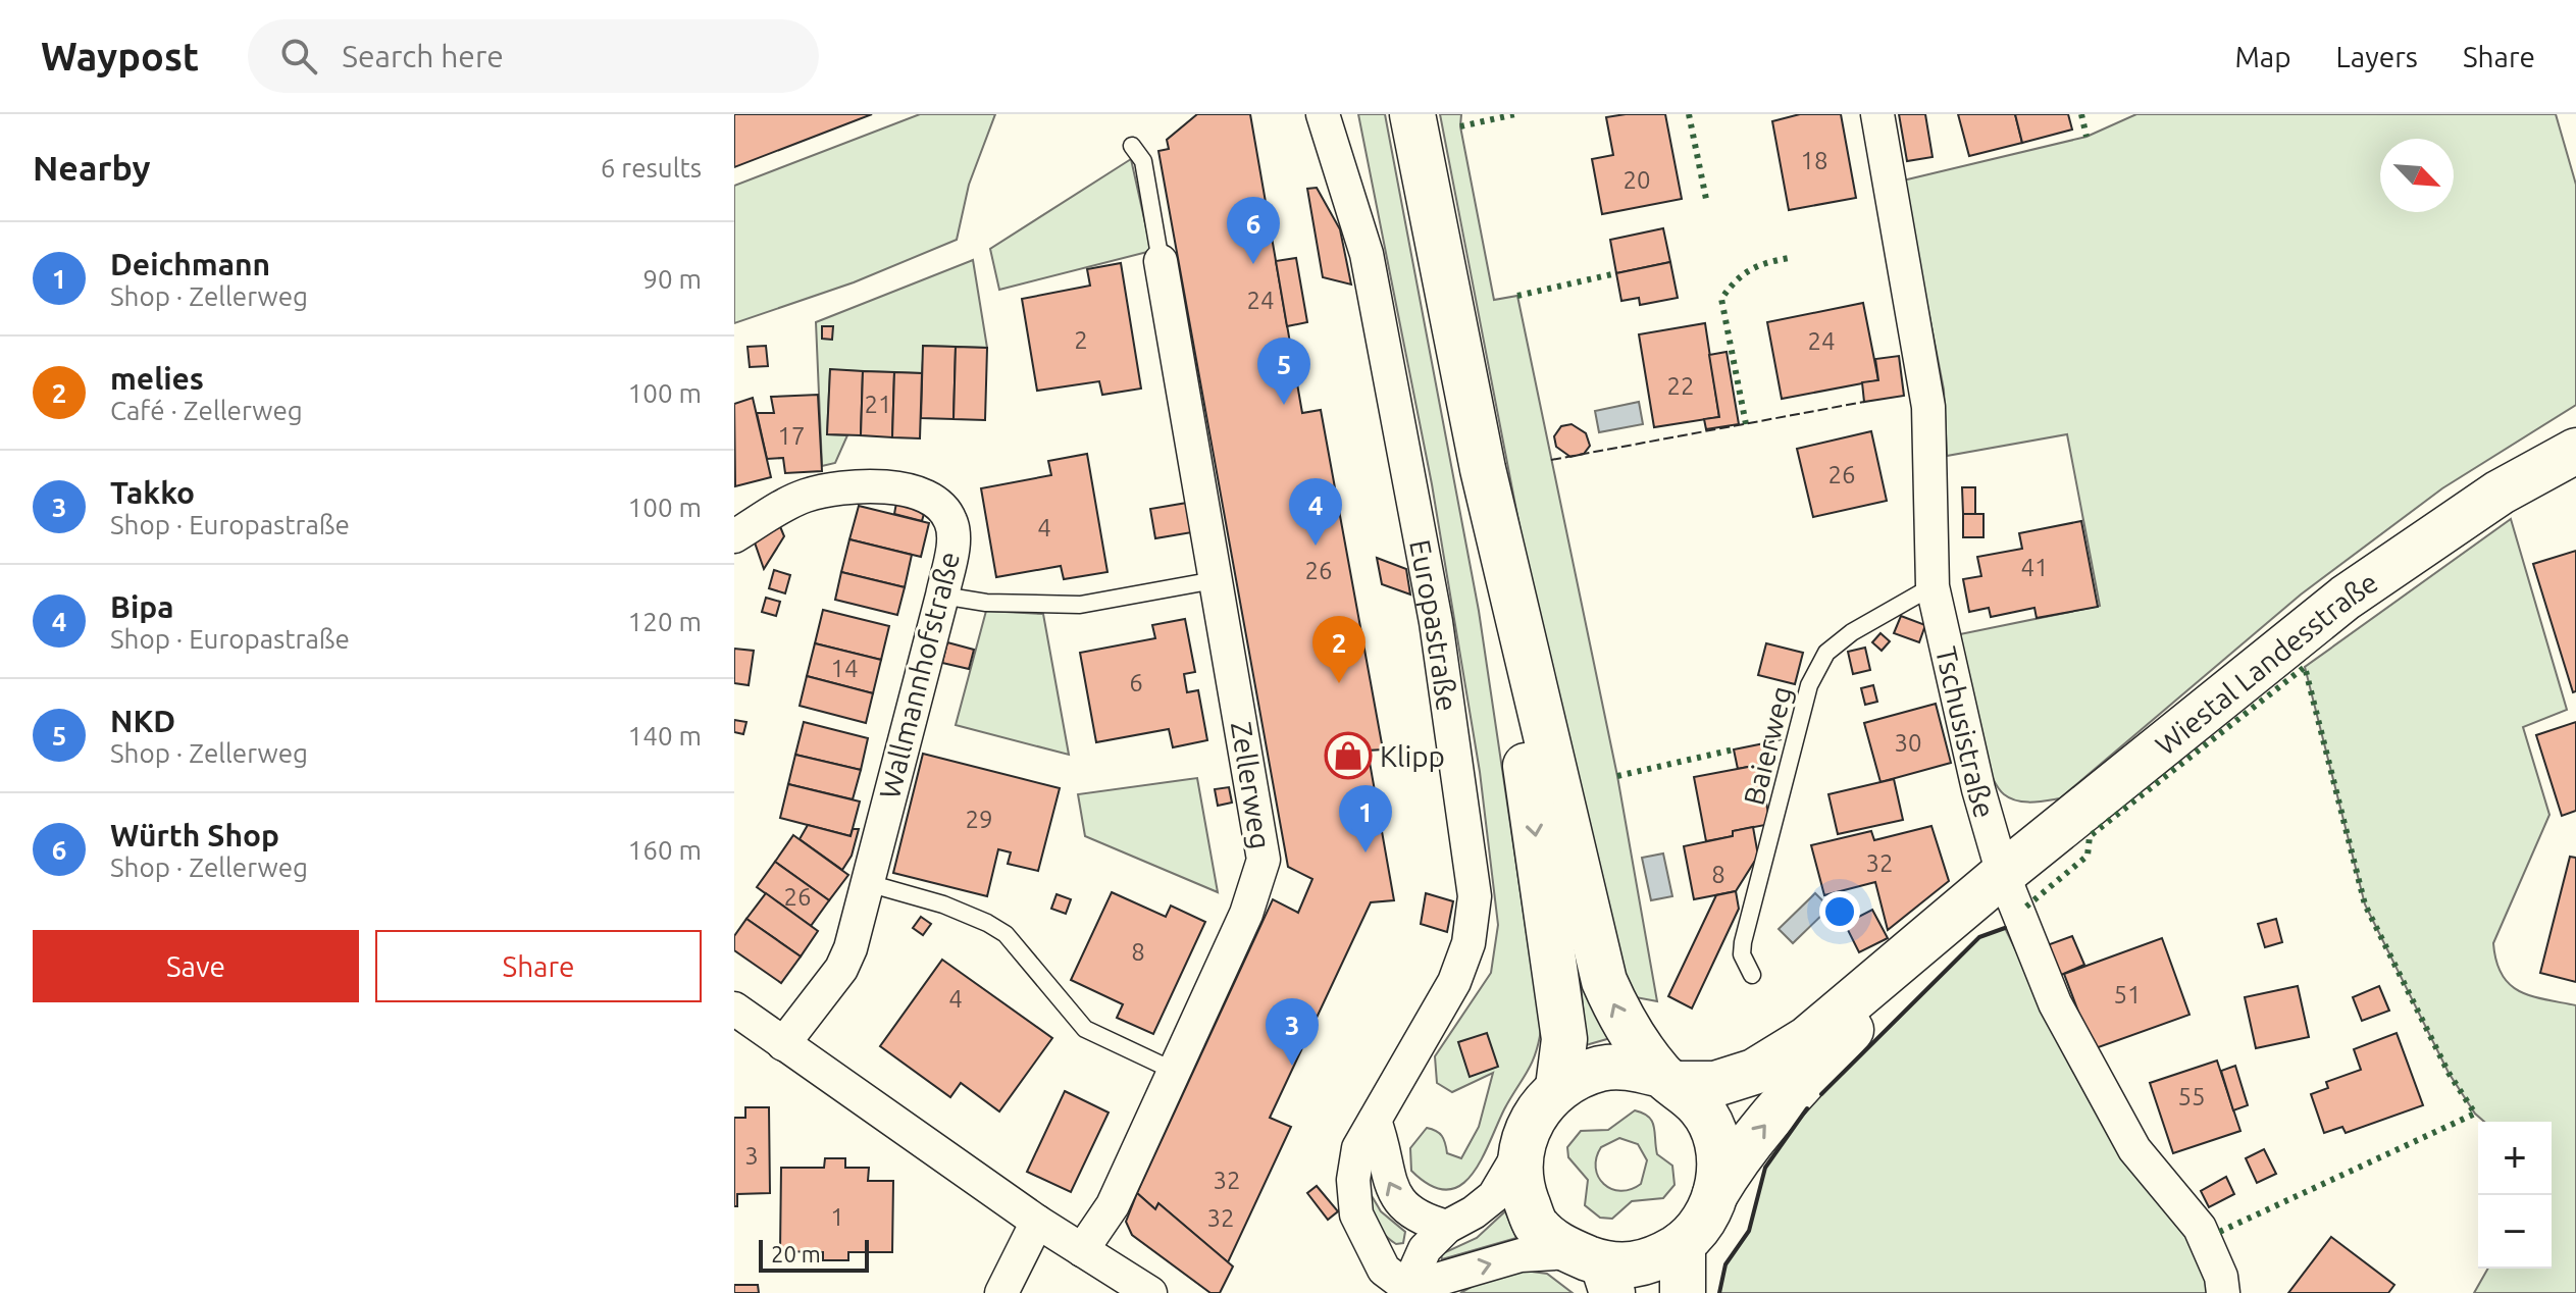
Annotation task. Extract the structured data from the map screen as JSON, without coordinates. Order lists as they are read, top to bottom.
{
  "streets": {
    "main road": ["Wiestal Landesstraße"],
    "street": [
      "Europastraße",
      "Wallmannhofstraße",
      "Tschusistraße",
      "Zellerweg"
    ],
    "lane": ["Baierweg"]
  },
  "crossings": [
    ["Wiestal Landesstraße", "Tschusistraße"],
    ["Tschusistraße", "Baierweg"]
  ],
  "places": {
    "shop": ["Klipp"]
  },
  "house_numbers": [
    "18",
    "20",
    "24",
    "2",
    "24",
    "22",
    "21",
    "17",
    "26",
    "4",
    "41",
    "26",
    "14",
    "6",
    "30",
    "29",
    "32",
    "8",
    "26",
    "8",
    "51",
    "4",
    "55",
    "3",
    "32",
    "1",
    "32"
  ],
  "scale_bar": "20 m",
  "north": "bottom right",
  "page": {
    "header": "Waypost",
    "search": "Search here",
    "nav": ["Map", "Layers", "Share"],
    "heading": ["Nearby", "6 results"],
    "pins": [
      "6",
      "5",
      "4",
      "2",
      "1",
      "3"
    ],
    "list": [
      {
        "mark": "1",
        "name": "Deichmann",
        "note": "Shop · Zellerweg",
        "value": "90 m"
      },
      {
        "mark": "2",
        "name": "melies",
        "note": "Café · Zellerweg",
        "value": "100 m"
      },
      {
        "mark": "3",
        "name": "Takko",
        "note": "Shop · Europastraße",
        "value": "100 m"
      },
      {
        "mark": "4",
        "name": "Bipa",
        "note": "Shop · Europastraße",
        "value": "120 m"
      },
      {
        "mark": "5",
        "name": "NKD",
        "note": "Shop · Zellerweg",
        "value": "140 m"
      },
      {
        "mark": "6",
        "name": "Würth Shop",
        "note": "Shop · Zellerweg",
        "value": "160 m"
      }
    ],
    "buttons": ["Save", "Share"],
    "map_buttons": ["+", "−"],
    "scale": "20 m"
  }
}
